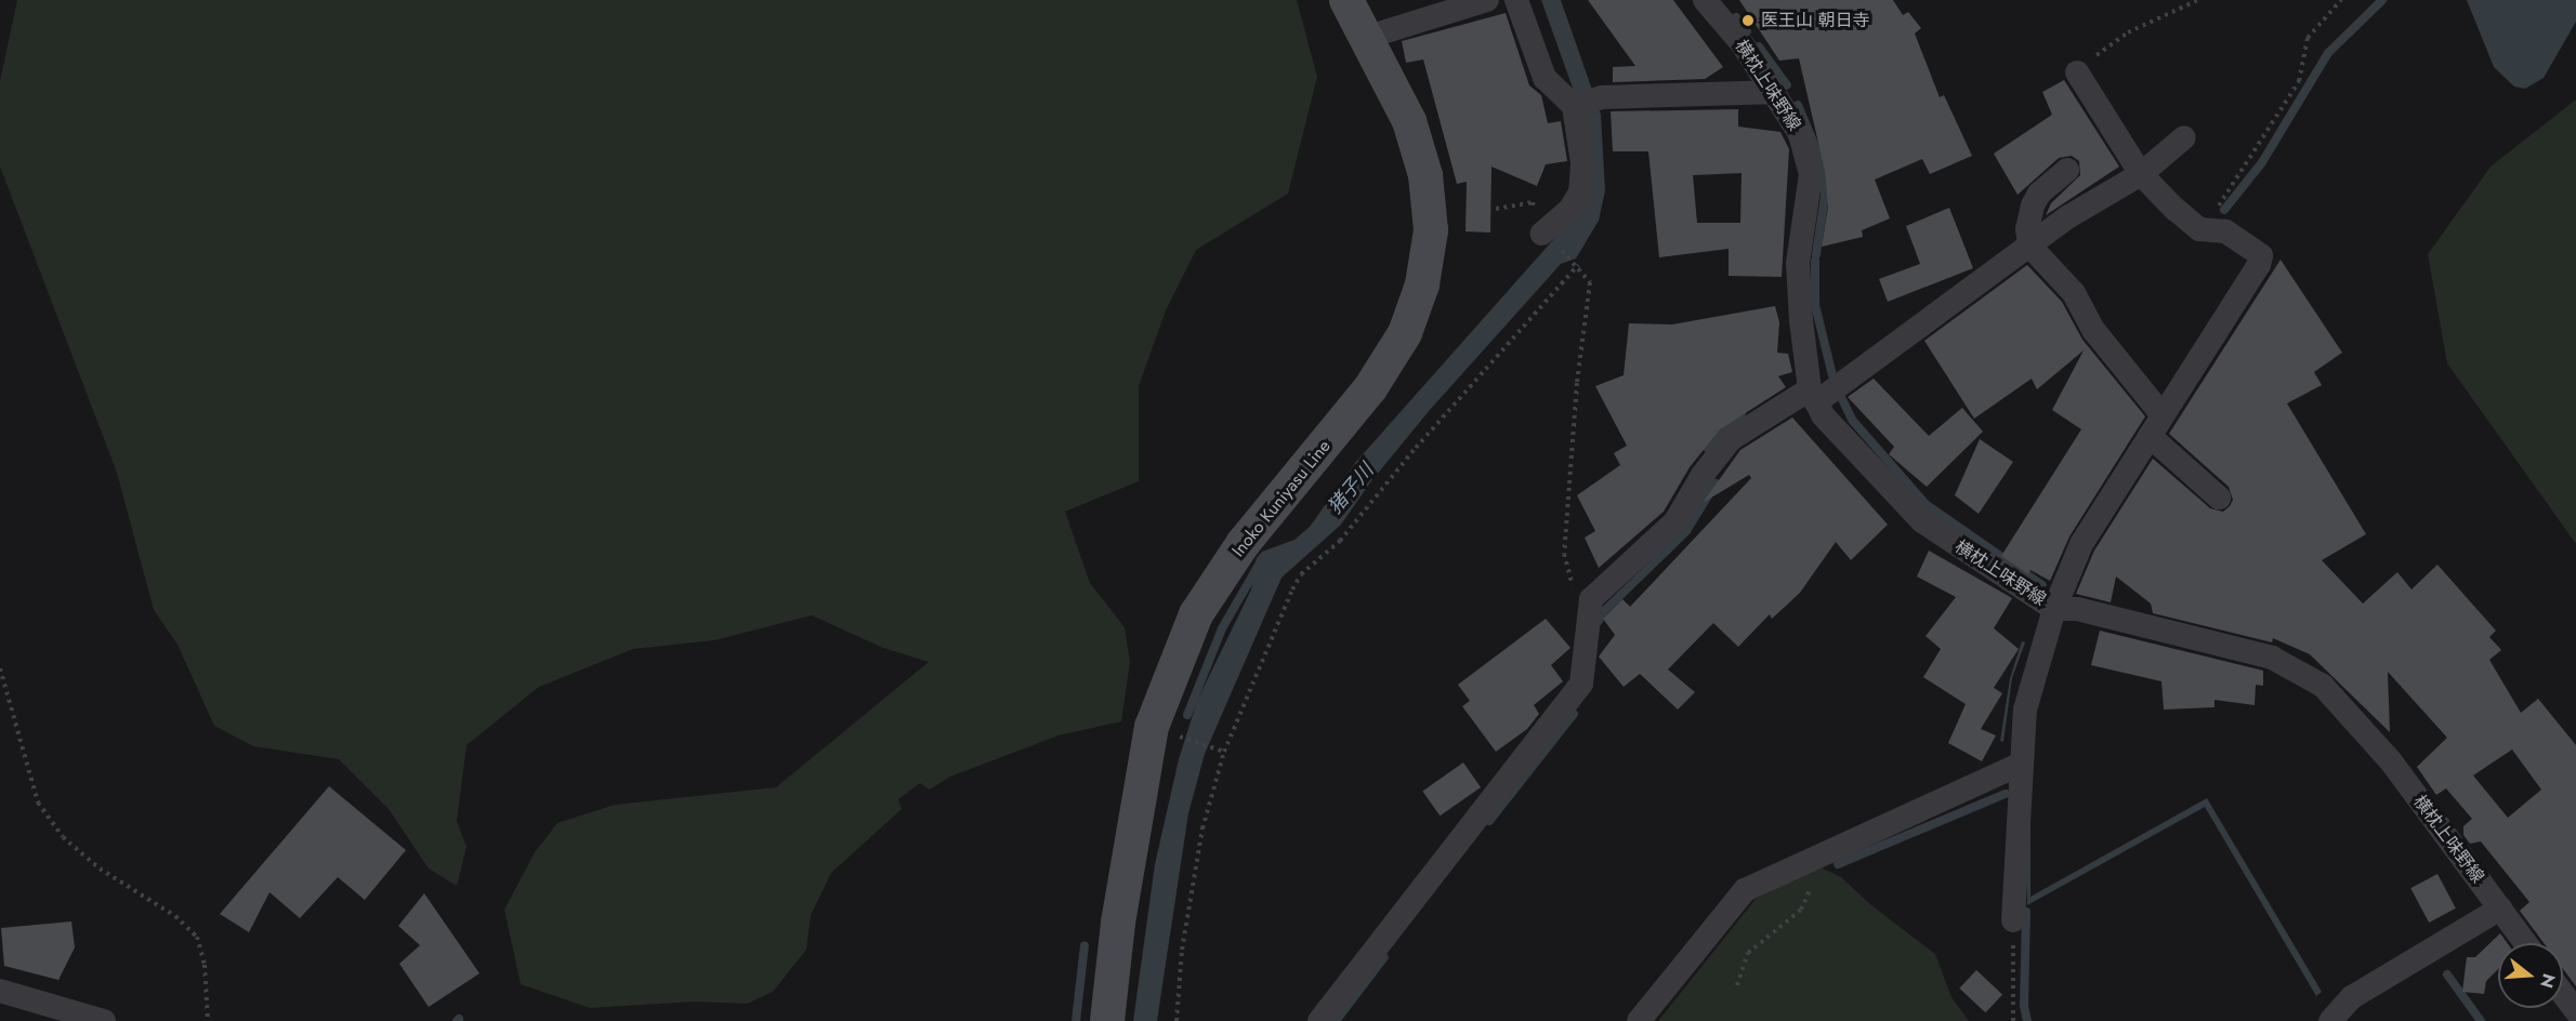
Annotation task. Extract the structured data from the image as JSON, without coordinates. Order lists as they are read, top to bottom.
{
  "streets": {
    "main road": ["Inoko Kuniyasu Line"],
    "street": ["横枕上味野線"]
  },
  "water": ["猪子川"],
  "places": ["医王山 朝日寺"],
  "north": "right"
}
